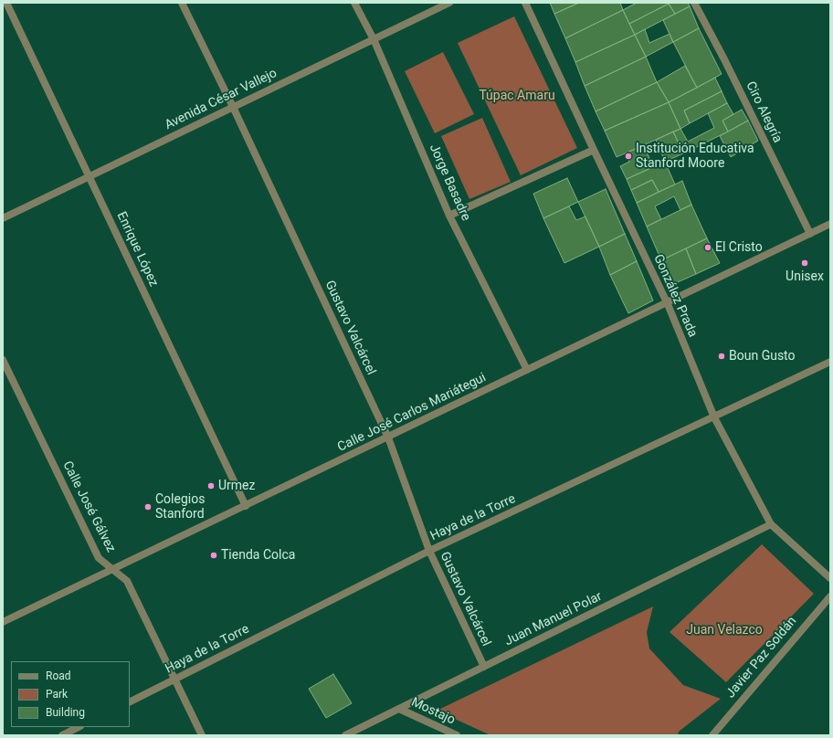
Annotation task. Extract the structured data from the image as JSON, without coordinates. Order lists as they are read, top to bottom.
{
  "streets": {
    "street": [
      "Avenida César Vallejo",
      "Ciro Alegría",
      "Jorge Basadre",
      "Enrique López",
      "González Prada",
      "Gustavo Valcárcel",
      "Calle José Carlos Mariátegui",
      "Calle José Gálvez",
      "Haya de la Torre",
      "Juan Manuel Polar",
      "Javier Paz Soldán",
      "Mostajo"
    ]
  },
  "crossings": [
    ["Avenida César Vallejo", "Jorge Basadre"],
    ["Avenida César Vallejo", "Enrique López"],
    ["Avenida César Vallejo", "Gustavo Valcárcel"],
    ["Ciro Alegría", "Calle José Carlos Mariátegui"],
    ["Jorge Basadre", "Calle José Carlos Mariátegui"],
    ["Enrique López", "Calle José Carlos Mariátegui"],
    ["González Prada", "Calle José Carlos Mariátegui"],
    ["González Prada", "Haya de la Torre"],
    ["González Prada", "Juan Manuel Polar"],
    ["Gustavo Valcárcel", "Calle José Carlos Mariátegui"],
    ["Gustavo Valcárcel", "Haya de la Torre"],
    ["Gustavo Valcárcel", "Juan Manuel Polar"],
    ["Calle José Carlos Mariátegui", "Calle José Gálvez"],
    ["Calle José Gálvez", "Haya de la Torre"],
    ["Juan Manuel Polar", "Mostajo"]
  ],
  "parks": ["Túpac Amaru", "Juan Velazco"],
  "places": [
    "Institución Educativa Stanford Moore",
    "El Cristo",
    "Unisex",
    "Boun Gusto",
    "Urmez",
    "Colegios Stanford",
    "Tienda Colca"
  ],
  "legend": ["Road", "Park", "Building"]
}
